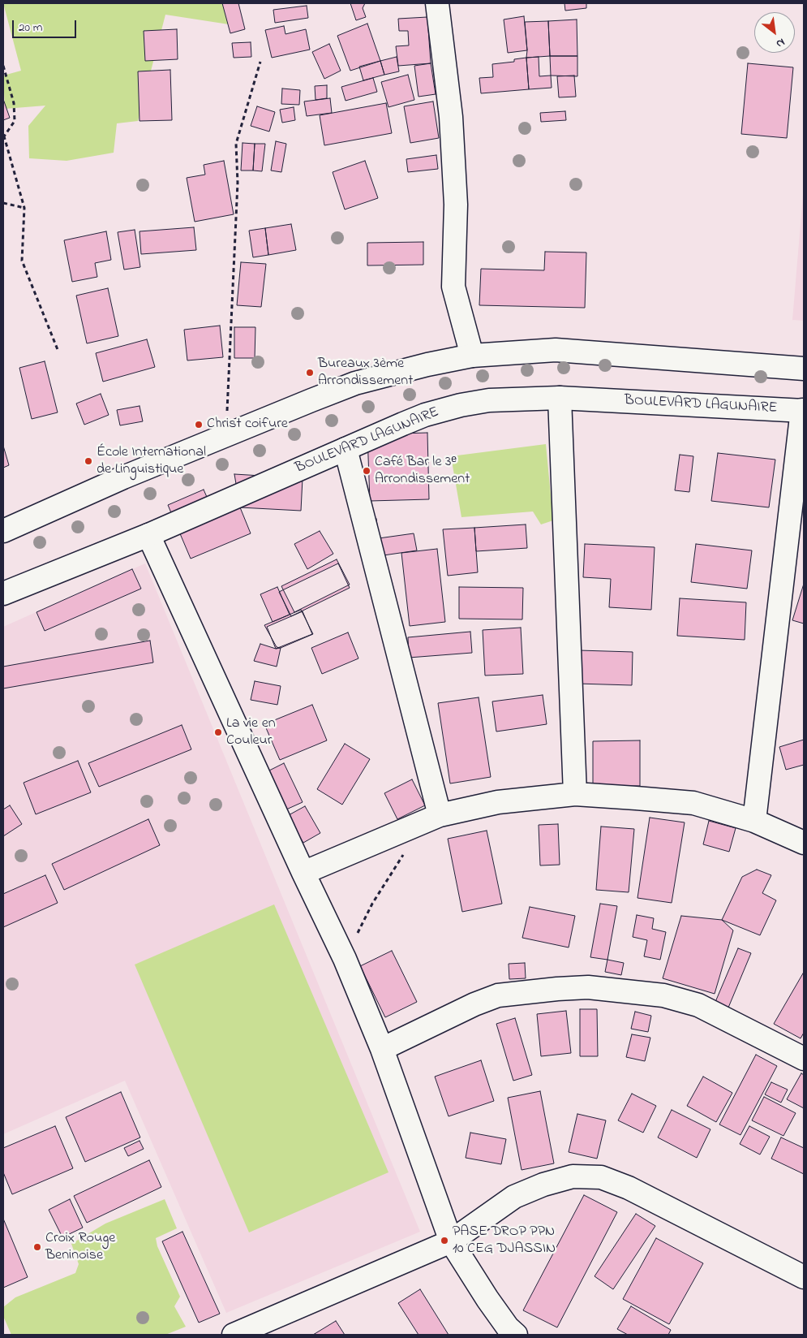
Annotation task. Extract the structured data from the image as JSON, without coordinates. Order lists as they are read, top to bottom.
{
  "streets": {
    "street": ["BOULEVARD LAGUNAIRE"]
  },
  "places": [
    "Bureaux 3ème Arrondissement",
    "Christ coifure",
    "École International de Linguistique",
    "Café Bar le 3ᵉ Arrondissement",
    "La vie en Couleur",
    "PASE DROP PPN 10 CEG DJASSIN",
    "Croix Rouge Beninoise"
  ],
  "scale_bar": "20 m",
  "north": "bottom right"
}
